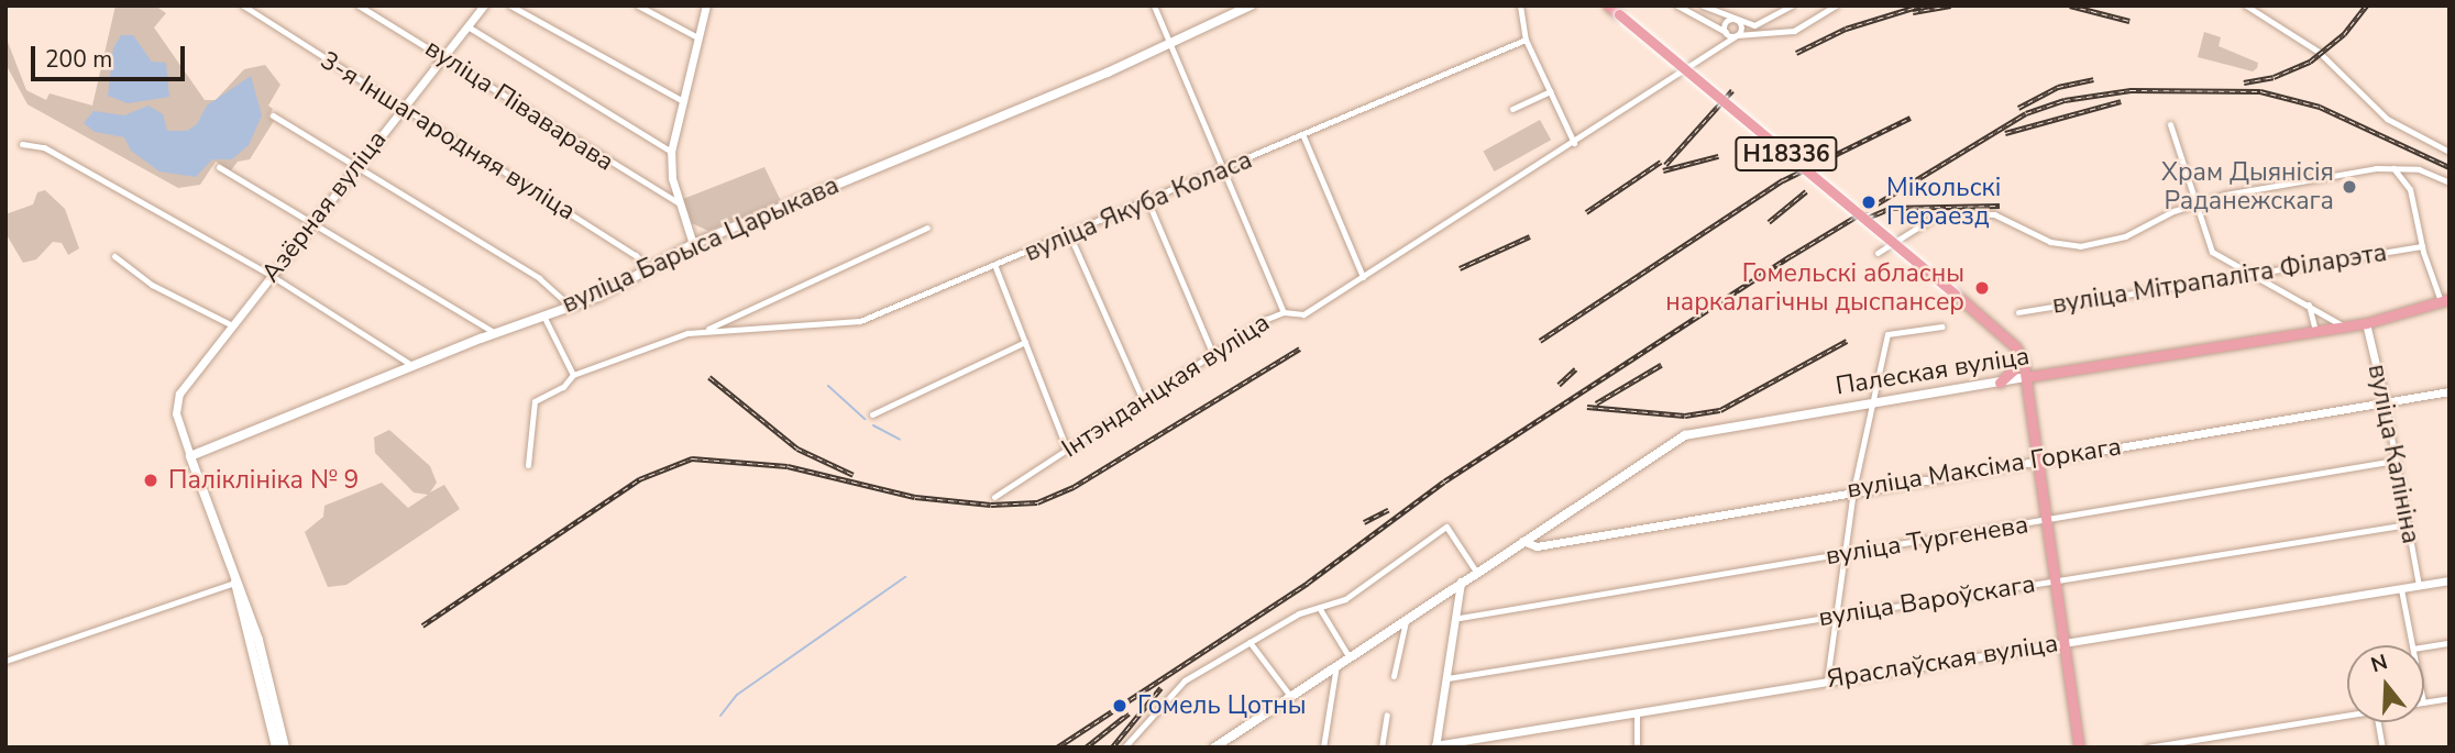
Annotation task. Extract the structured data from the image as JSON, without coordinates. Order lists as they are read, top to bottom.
{
  "streets": {
    "main road": ["Н18336", "вуліца Барыса Царыкава", "Палеская вуліца"],
    "street": [
      "вуліца Піваварава",
      "3-я Іншагародняя вуліца",
      "Азёрная вуліца",
      "вуліца Якуба Коласа",
      "вуліца Мітрапаліта Філарэта",
      "Інтэнданцкая вуліца",
      "вуліца Калініна",
      "вуліца Максіма Горкага",
      "вуліца Тургенева",
      "вуліца Вароўскага",
      "Яраслаўская вуліца"
    ]
  },
  "crossings": [
    ["вуліца Піваварава", "Азёрная вуліца"],
    ["3-я Іншагародняя вуліца", "Азёрная вуліца"],
    ["3-я Іншагародняя вуліца", "вуліца Барыса Царыкава"],
    ["Азёрная вуліца", "вуліца Барыса Царыкава"],
    ["Палеская вуліца", "вуліца Калініна"],
    ["Палеская вуліца", "вуліца Максіма Горкага"],
    ["вуліца Калініна", "вуліца Максіма Горкага"],
    ["вуліца Калініна", "вуліца Тургенева"],
    ["вуліца Калініна", "вуліца Вароўскага"],
    ["вуліца Калініна", "Яраслаўская вуліца"]
  ],
  "places": [
    "Храм Дыянісія Раданежскага",
    "Мікольскі Пераезд",
    "Гомельскі абласны наркалагічны дыспансер",
    "Паліклініка № 9",
    "Гомель Цотны"
  ],
  "scale_bar": "200 m",
  "north": "top"
}
